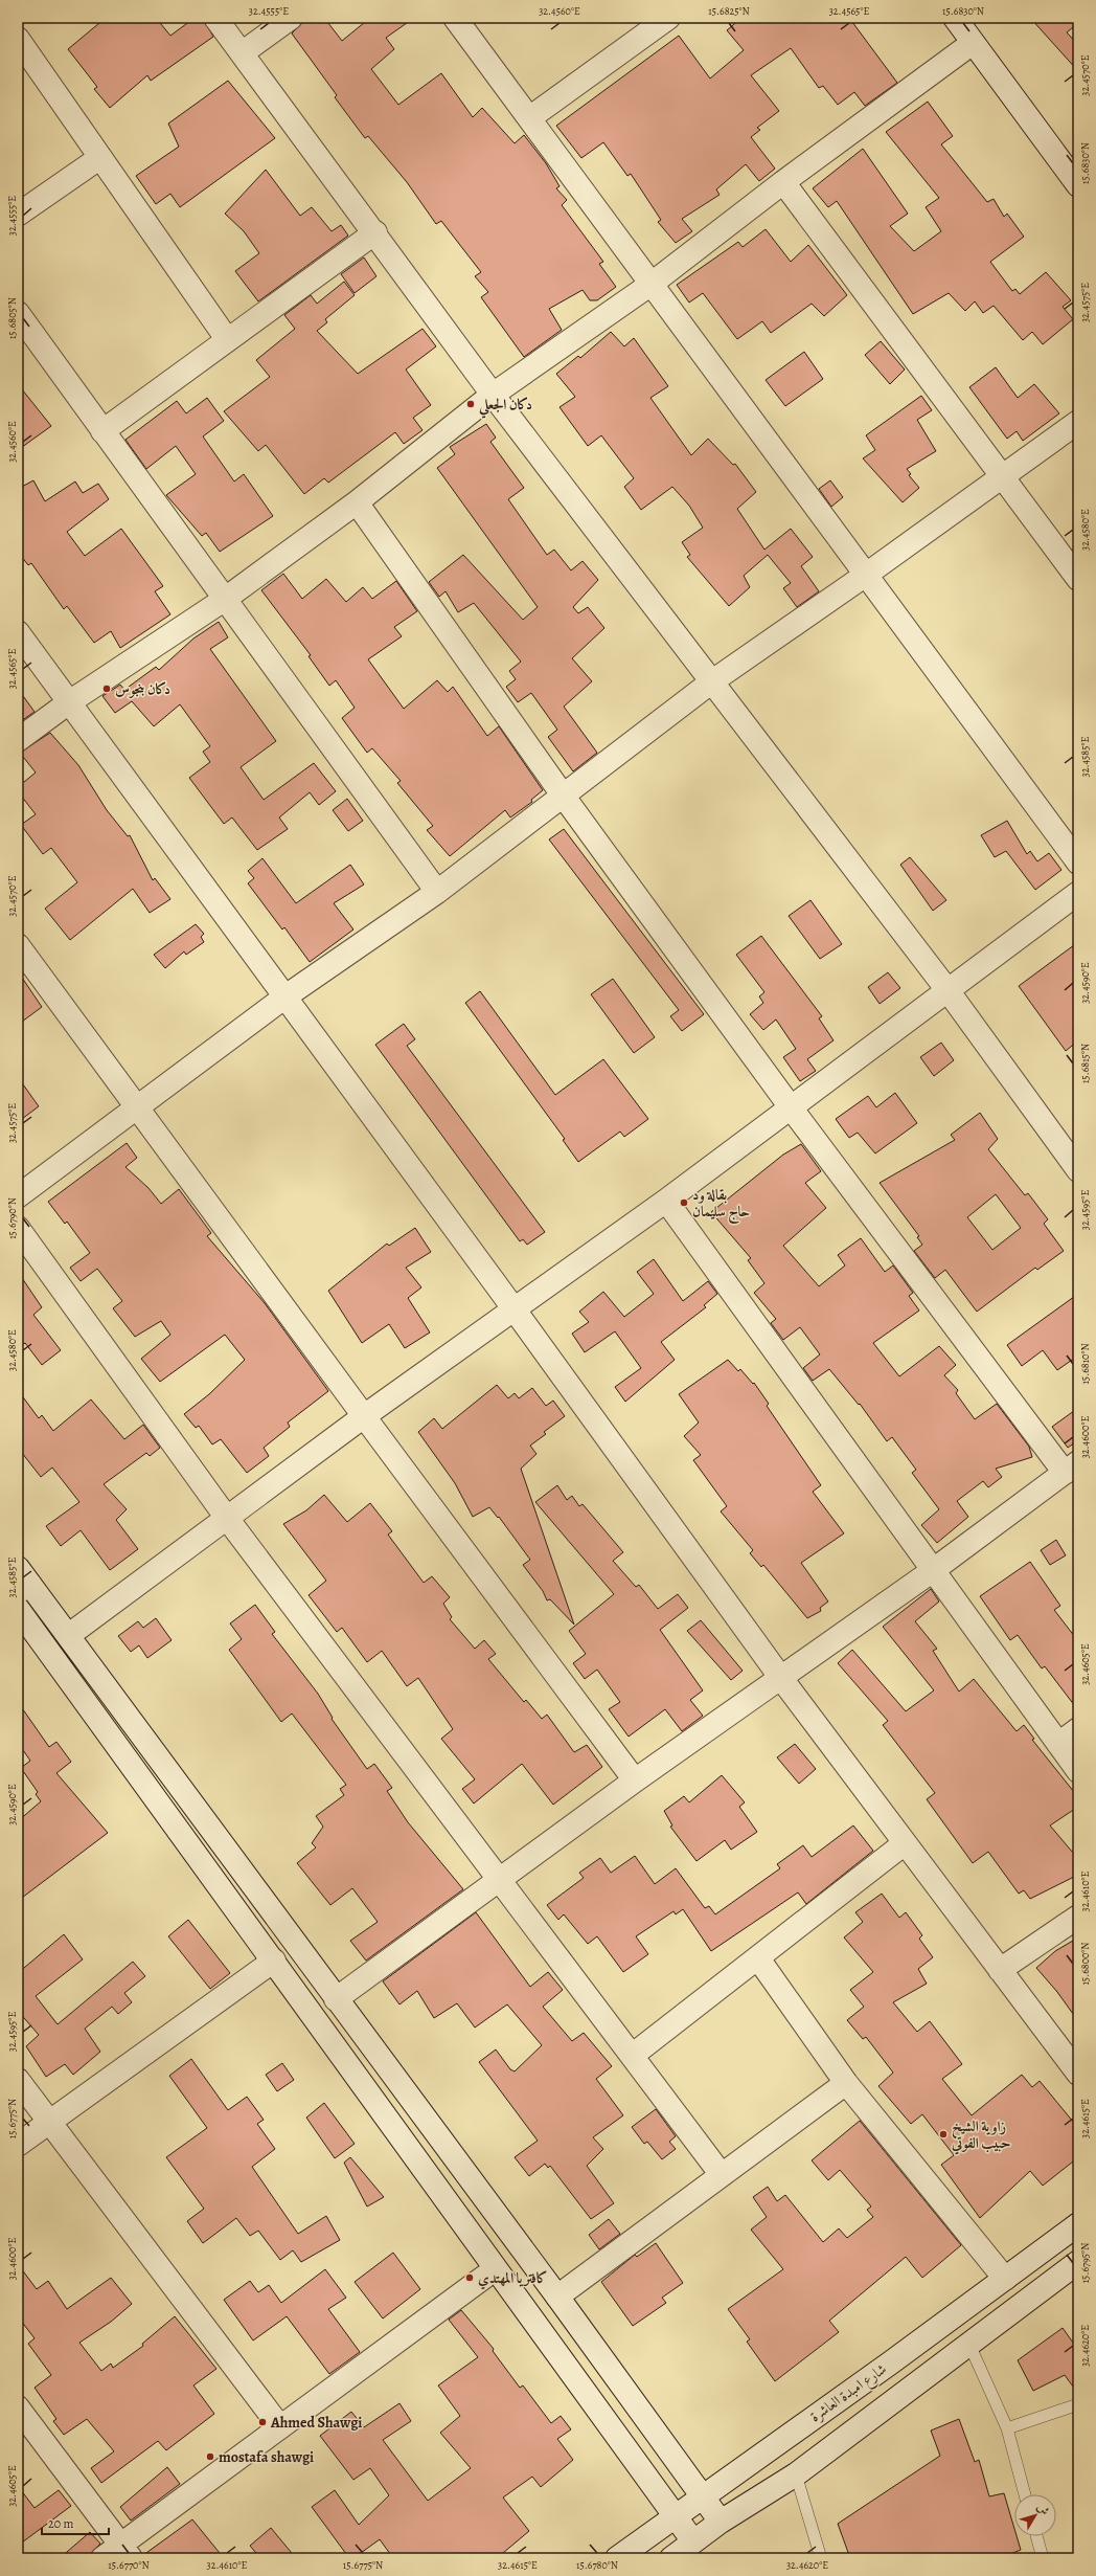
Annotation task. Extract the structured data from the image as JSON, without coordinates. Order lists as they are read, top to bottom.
{
  "streets": {
    "street": ["شارع امبدة العاشرة"]
  },
  "places": [
    "دكان الجعلي",
    "دكان بنجوس",
    "بقالة ود حاج سليمان",
    "زاوية الشيخ حبيب الفوتي",
    "كافتريا المهتدي",
    "Ahmed Shawgi",
    "mostafa shawgi"
  ],
  "scale_bar": "20 m",
  "north": "top right",
  "coordinates": [
    "32.4555°E",
    "32.4560°E",
    "15.6825°N",
    "32.4565°E",
    "15.6830°N",
    "32.4570°E",
    "32.4575°E",
    "15.6805°N",
    "32.4580°E",
    "32.4585°E",
    "32.4590°E",
    "15.6815°N",
    "32.4595°E",
    "15.6790°N",
    "15.6810°N",
    "32.4600°E",
    "32.4605°E",
    "32.4610°E",
    "15.6800°N",
    "15.6775°N",
    "32.4615°E",
    "15.6795°N",
    "32.4620°E",
    "15.6770°N",
    "15.6780°N"
  ]
}
